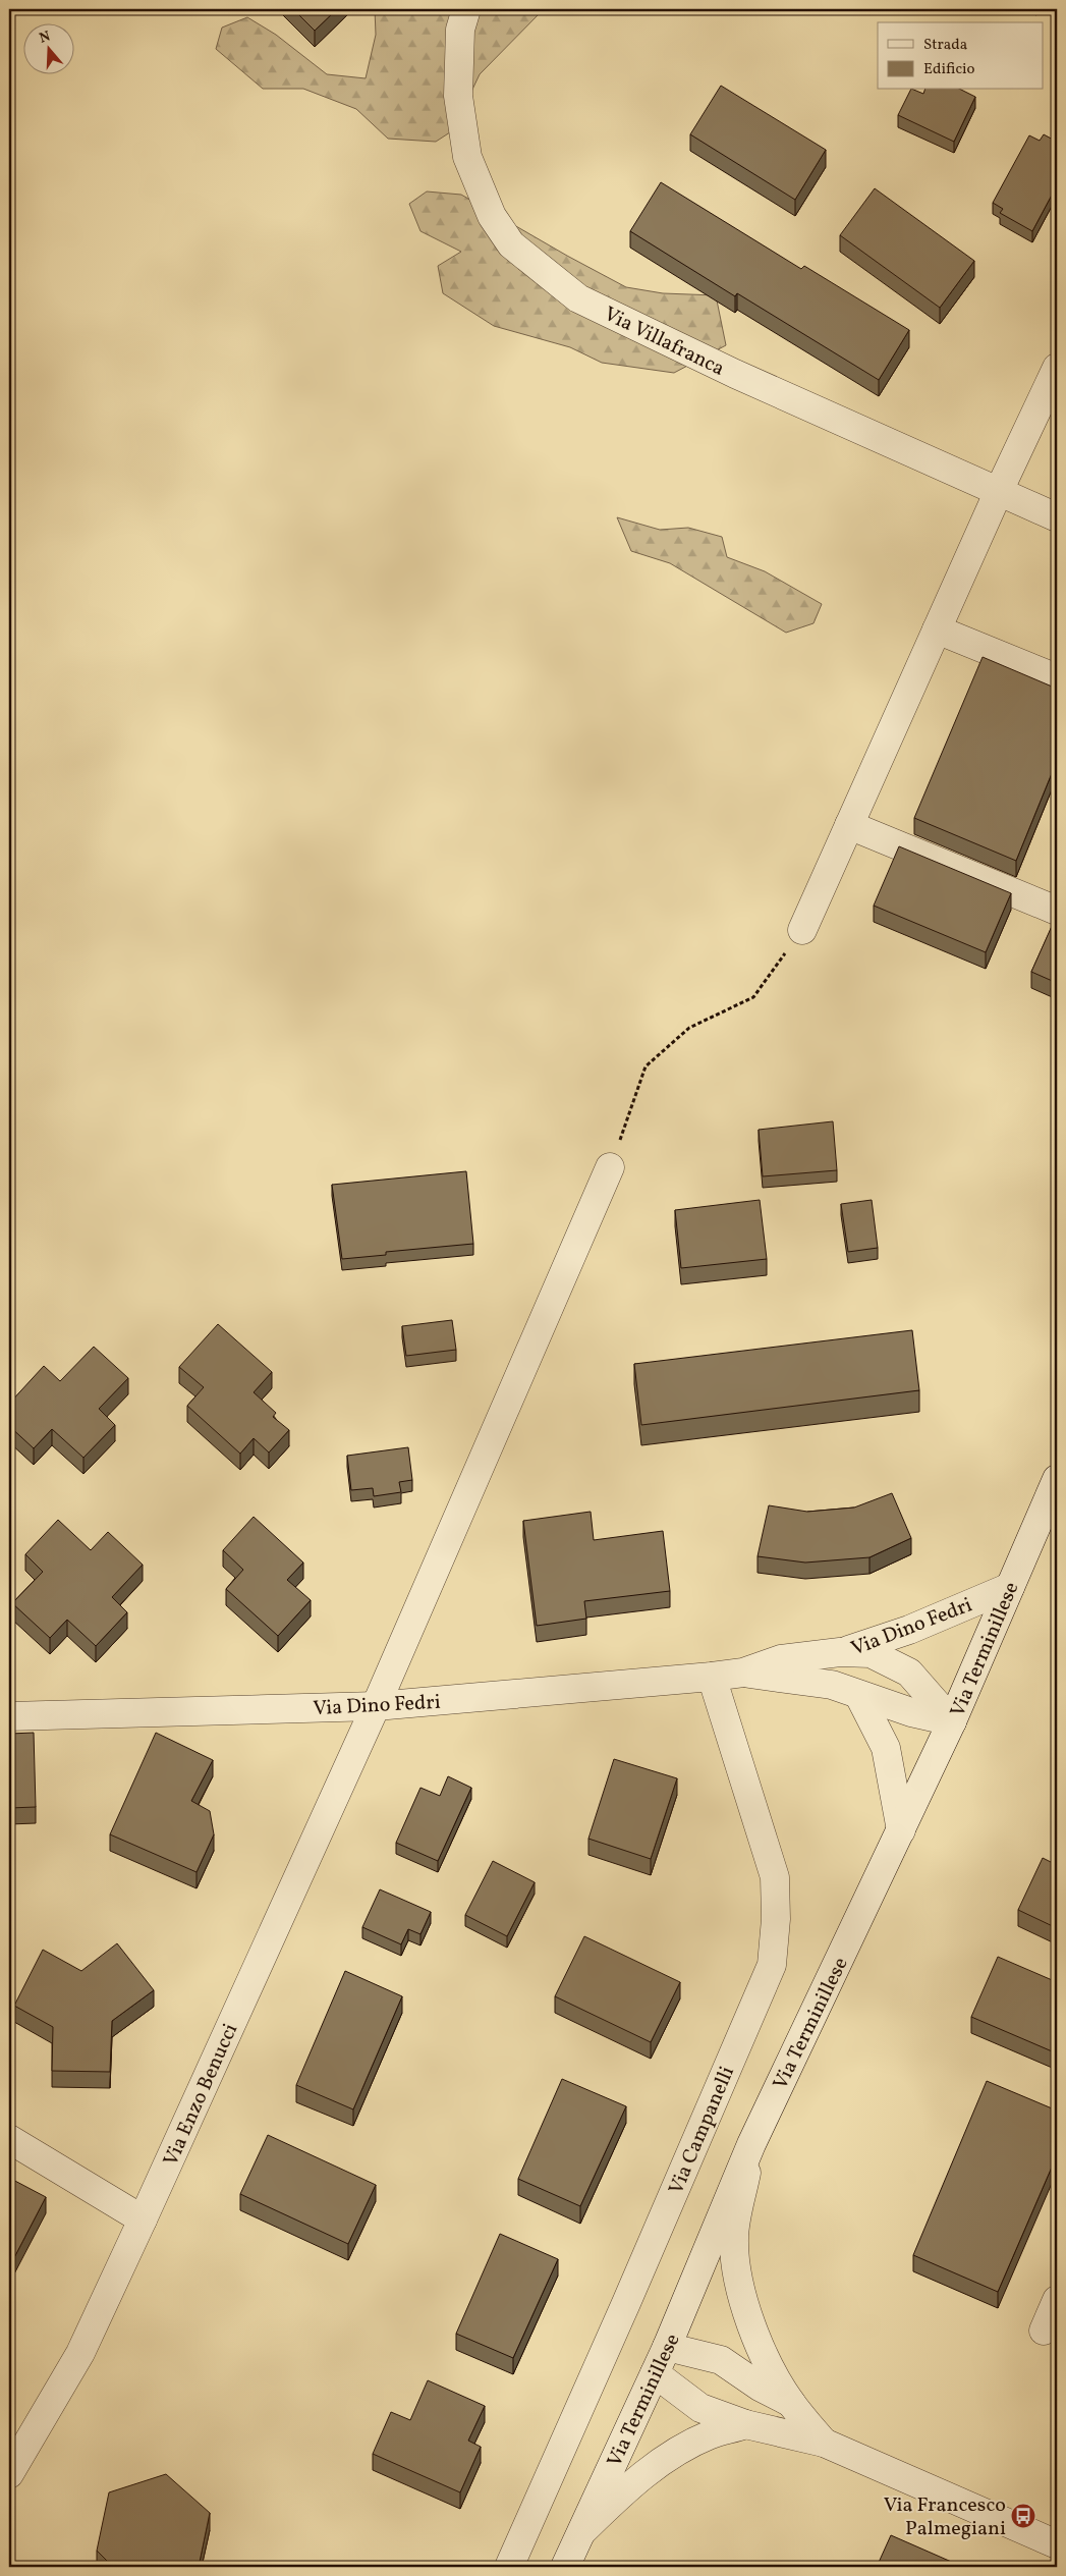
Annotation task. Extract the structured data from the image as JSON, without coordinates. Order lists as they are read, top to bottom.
{
  "streets": {
    "street": [
      "Via Villafranca",
      "Via Dino Fedri",
      "Via Terminillese",
      "Via Enzo Benucci",
      "Via Campanelli"
    ]
  },
  "crossings": [
    ["Via Dino Fedri", "Via Terminillese"],
    ["Via Dino Fedri", "Via Enzo Benucci"],
    ["Via Dino Fedri", "Via Campanelli"]
  ],
  "places": {
    "bus stop": ["Via Francesco Palmegiani"]
  },
  "legend": ["Strada", "Edificio"],
  "north": "top"
}
